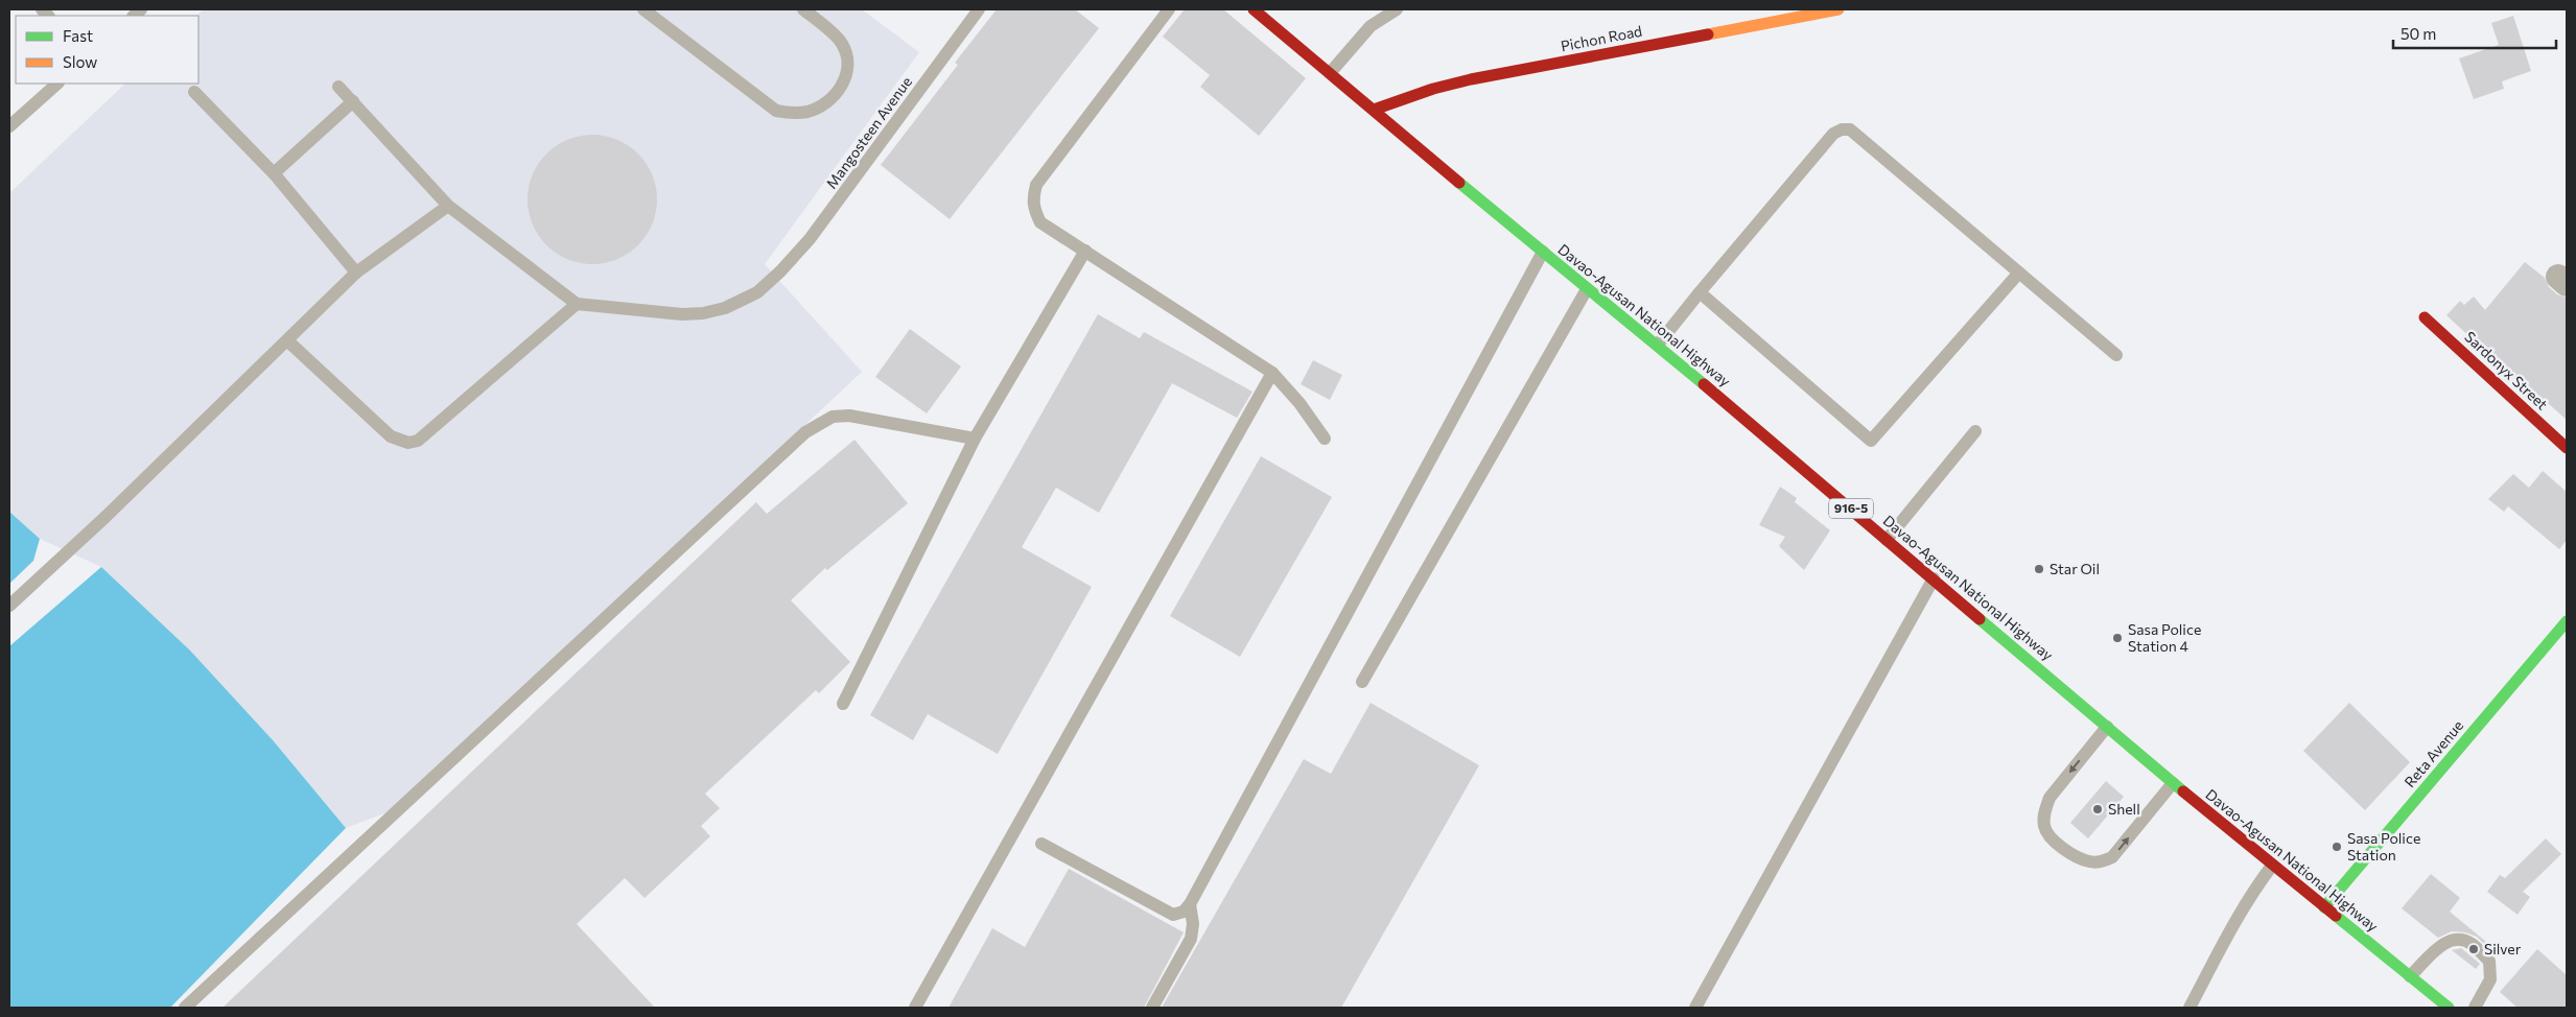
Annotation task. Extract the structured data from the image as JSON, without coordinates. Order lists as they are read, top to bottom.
{
  "streets": {
    "main road": [
      "Pichon Road",
      "Davao-Agusan National Highway",
      "Sardonyx Street",
      "916-5",
      "Reta Avenue"
    ],
    "lane": ["Mangosteen Avenue"]
  },
  "crossings": [
    ["Pichon Road", "Davao-Agusan National Highway"],
    ["Davao-Agusan National Highway", "Reta Avenue"]
  ],
  "places": [
    "Star Oil",
    "Sasa Police Station 4",
    "Shell",
    "Sasa Police Station",
    "Silver"
  ],
  "legend": ["Fast", "Slow"],
  "scale_bar": "50 m"
}
